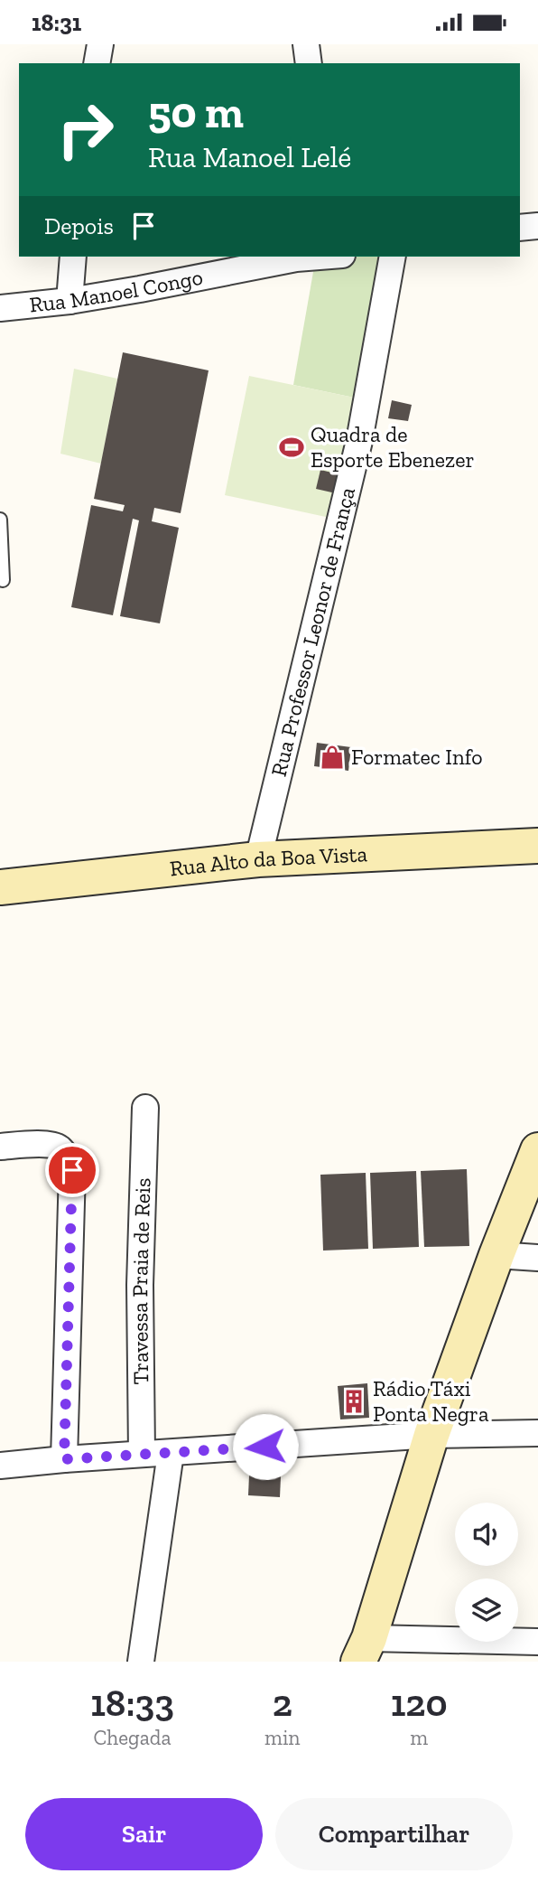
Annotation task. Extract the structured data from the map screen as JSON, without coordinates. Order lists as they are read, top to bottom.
{
  "streets": {
    "street": [
      "Rua Manoel Congo",
      "Rua Professor Leonor de França",
      "Rua Alto da Boa Vista",
      "Travessa Praia de Reis"
    ]
  },
  "crossings": [
    ["Rua Professor Leonor de França", "Rua Alto da Boa Vista"]
  ],
  "places": {
    "sports": ["Quadra de Esporte Ebenezer"],
    "shop": ["Formatec Info"],
    "building": ["Rádio Táxi Ponta Negra"]
  },
  "page": {
    "status": "18:31",
    "turn": ["50 m", "Rua Manoel Lelé"],
    "then": "Depois",
    "eta": [
      "18:33",
      "Chegada",
      "2",
      "min",
      "120",
      "m"
    ],
    "buttons": ["Sair", "Compartilhar"]
  }
}
